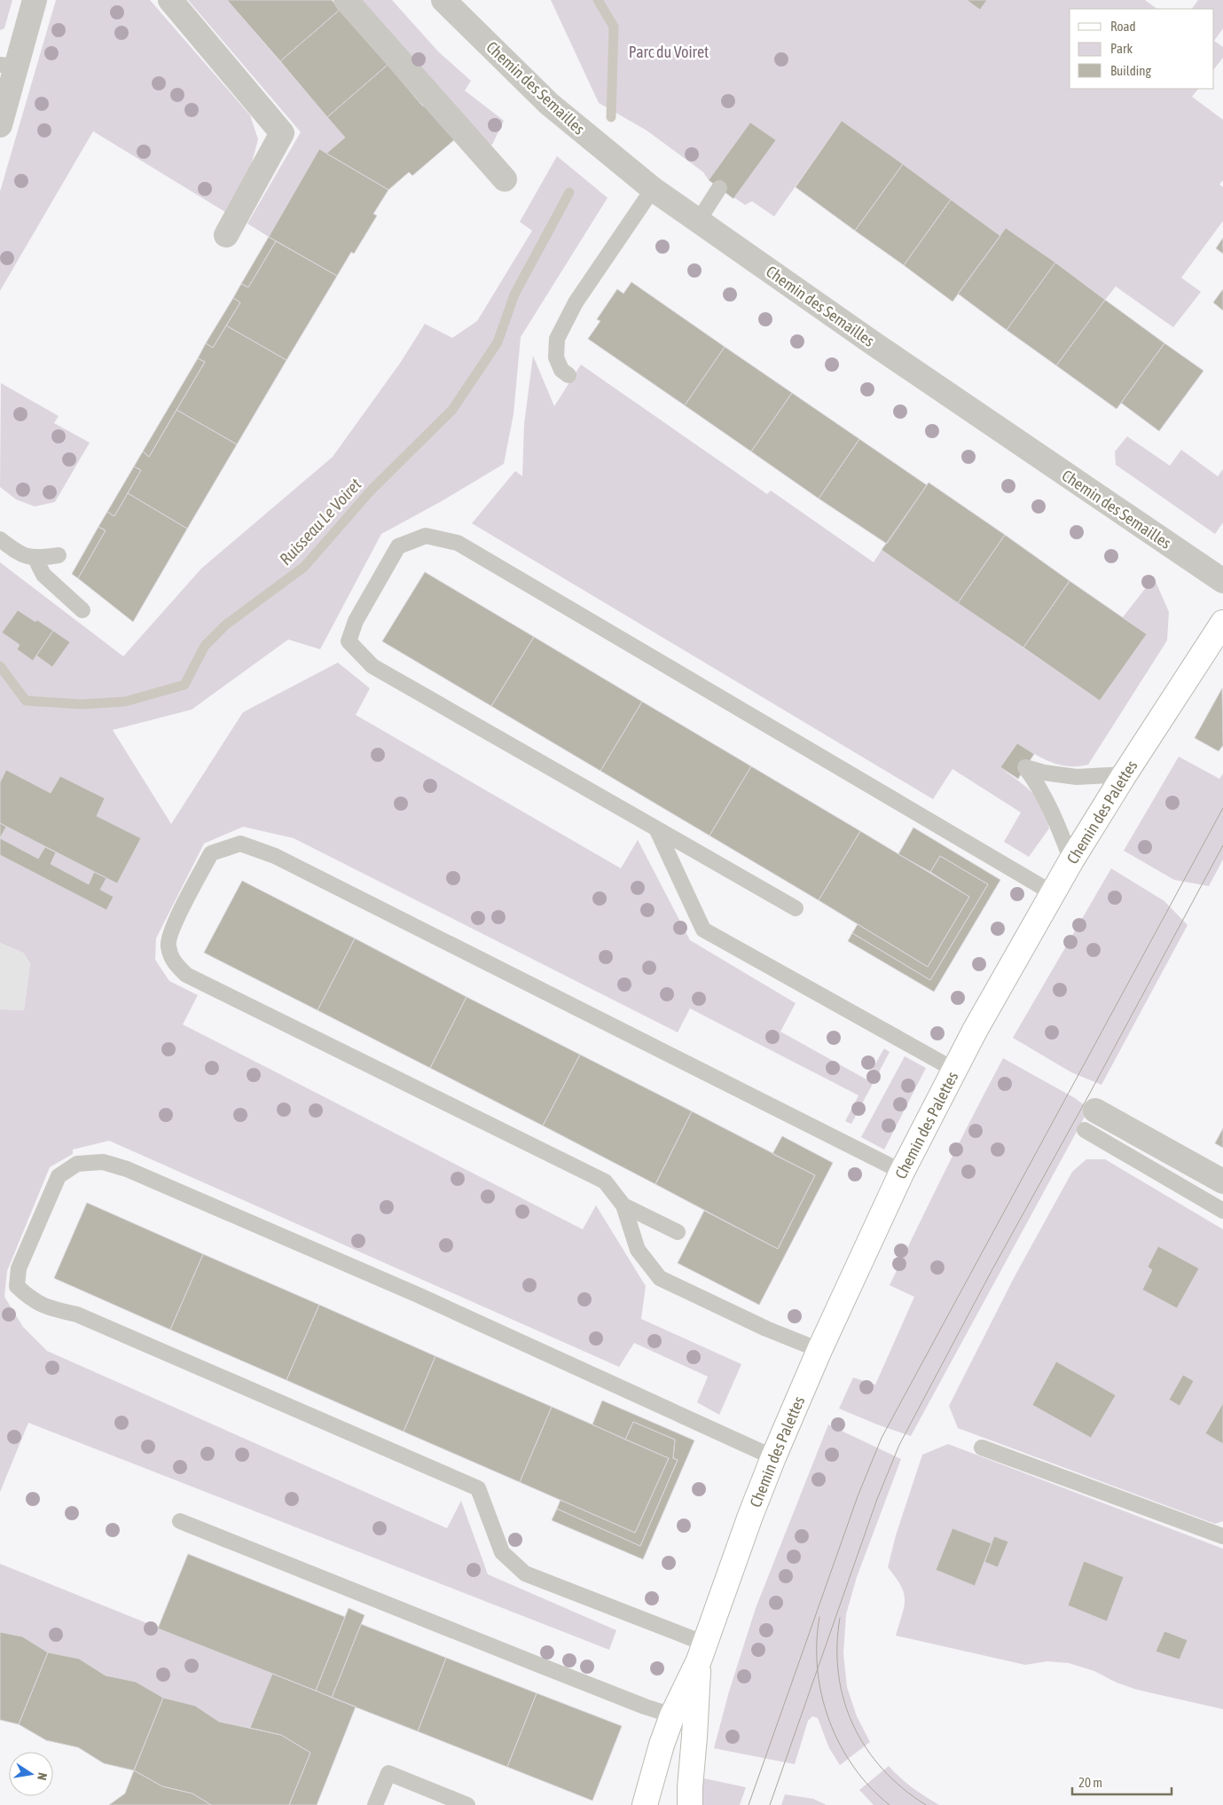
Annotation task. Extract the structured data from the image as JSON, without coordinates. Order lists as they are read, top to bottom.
{
  "streets": {
    "street": ["Chemin des Semailles", "Chemin des Palettes"]
  },
  "water": ["Ruisseau Le Voiret"],
  "parks": ["Parc du Voiret"],
  "legend": ["Road", "Park", "Building"],
  "scale_bar": "20 m",
  "north": "right"
}
